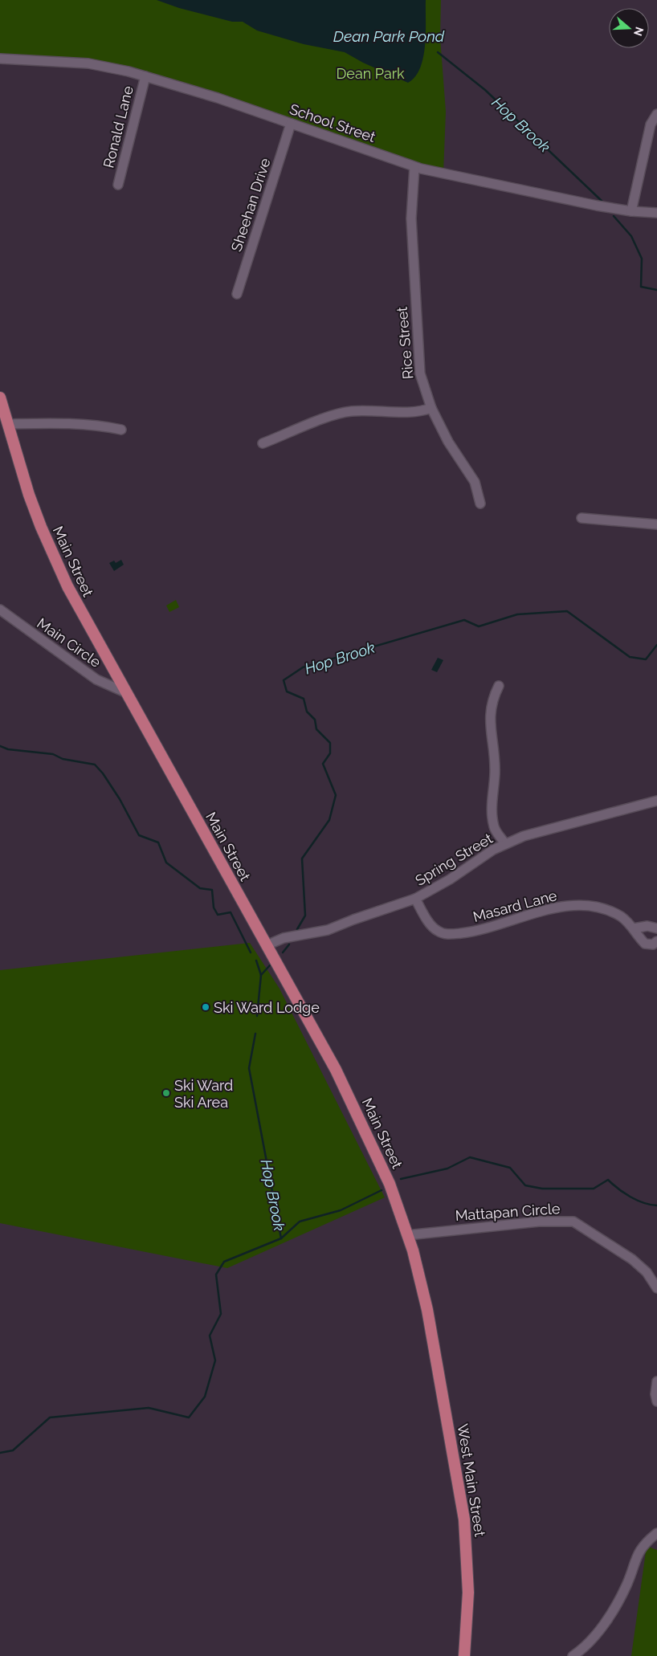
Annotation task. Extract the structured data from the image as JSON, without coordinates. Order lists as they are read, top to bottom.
{
  "streets": {
    "main road": ["Main Street", "West Main Street"],
    "street": [
      "School Street",
      "Ronald Lane",
      "Sheehan Drive",
      "Rice Street",
      "Main Circle",
      "Spring Street",
      "Masard Lane",
      "Mattapan Circle"
    ]
  },
  "crossings": [
    ["School Street", "Ronald Lane"],
    ["School Street", "Sheehan Drive"],
    ["School Street", "Rice Street"],
    ["Main Street", "Main Circle"],
    ["Main Street", "Spring Street"],
    ["Main Street", "Mattapan Circle"],
    ["Main Street", "West Main Street"],
    ["Spring Street", "Masard Lane"]
  ],
  "water": ["Dean Park Pond", "Hop Brook"],
  "parks": ["Dean Park"],
  "places": ["Ski Ward Lodge", "Ski Ward Ski Area"],
  "north": "right"
}
